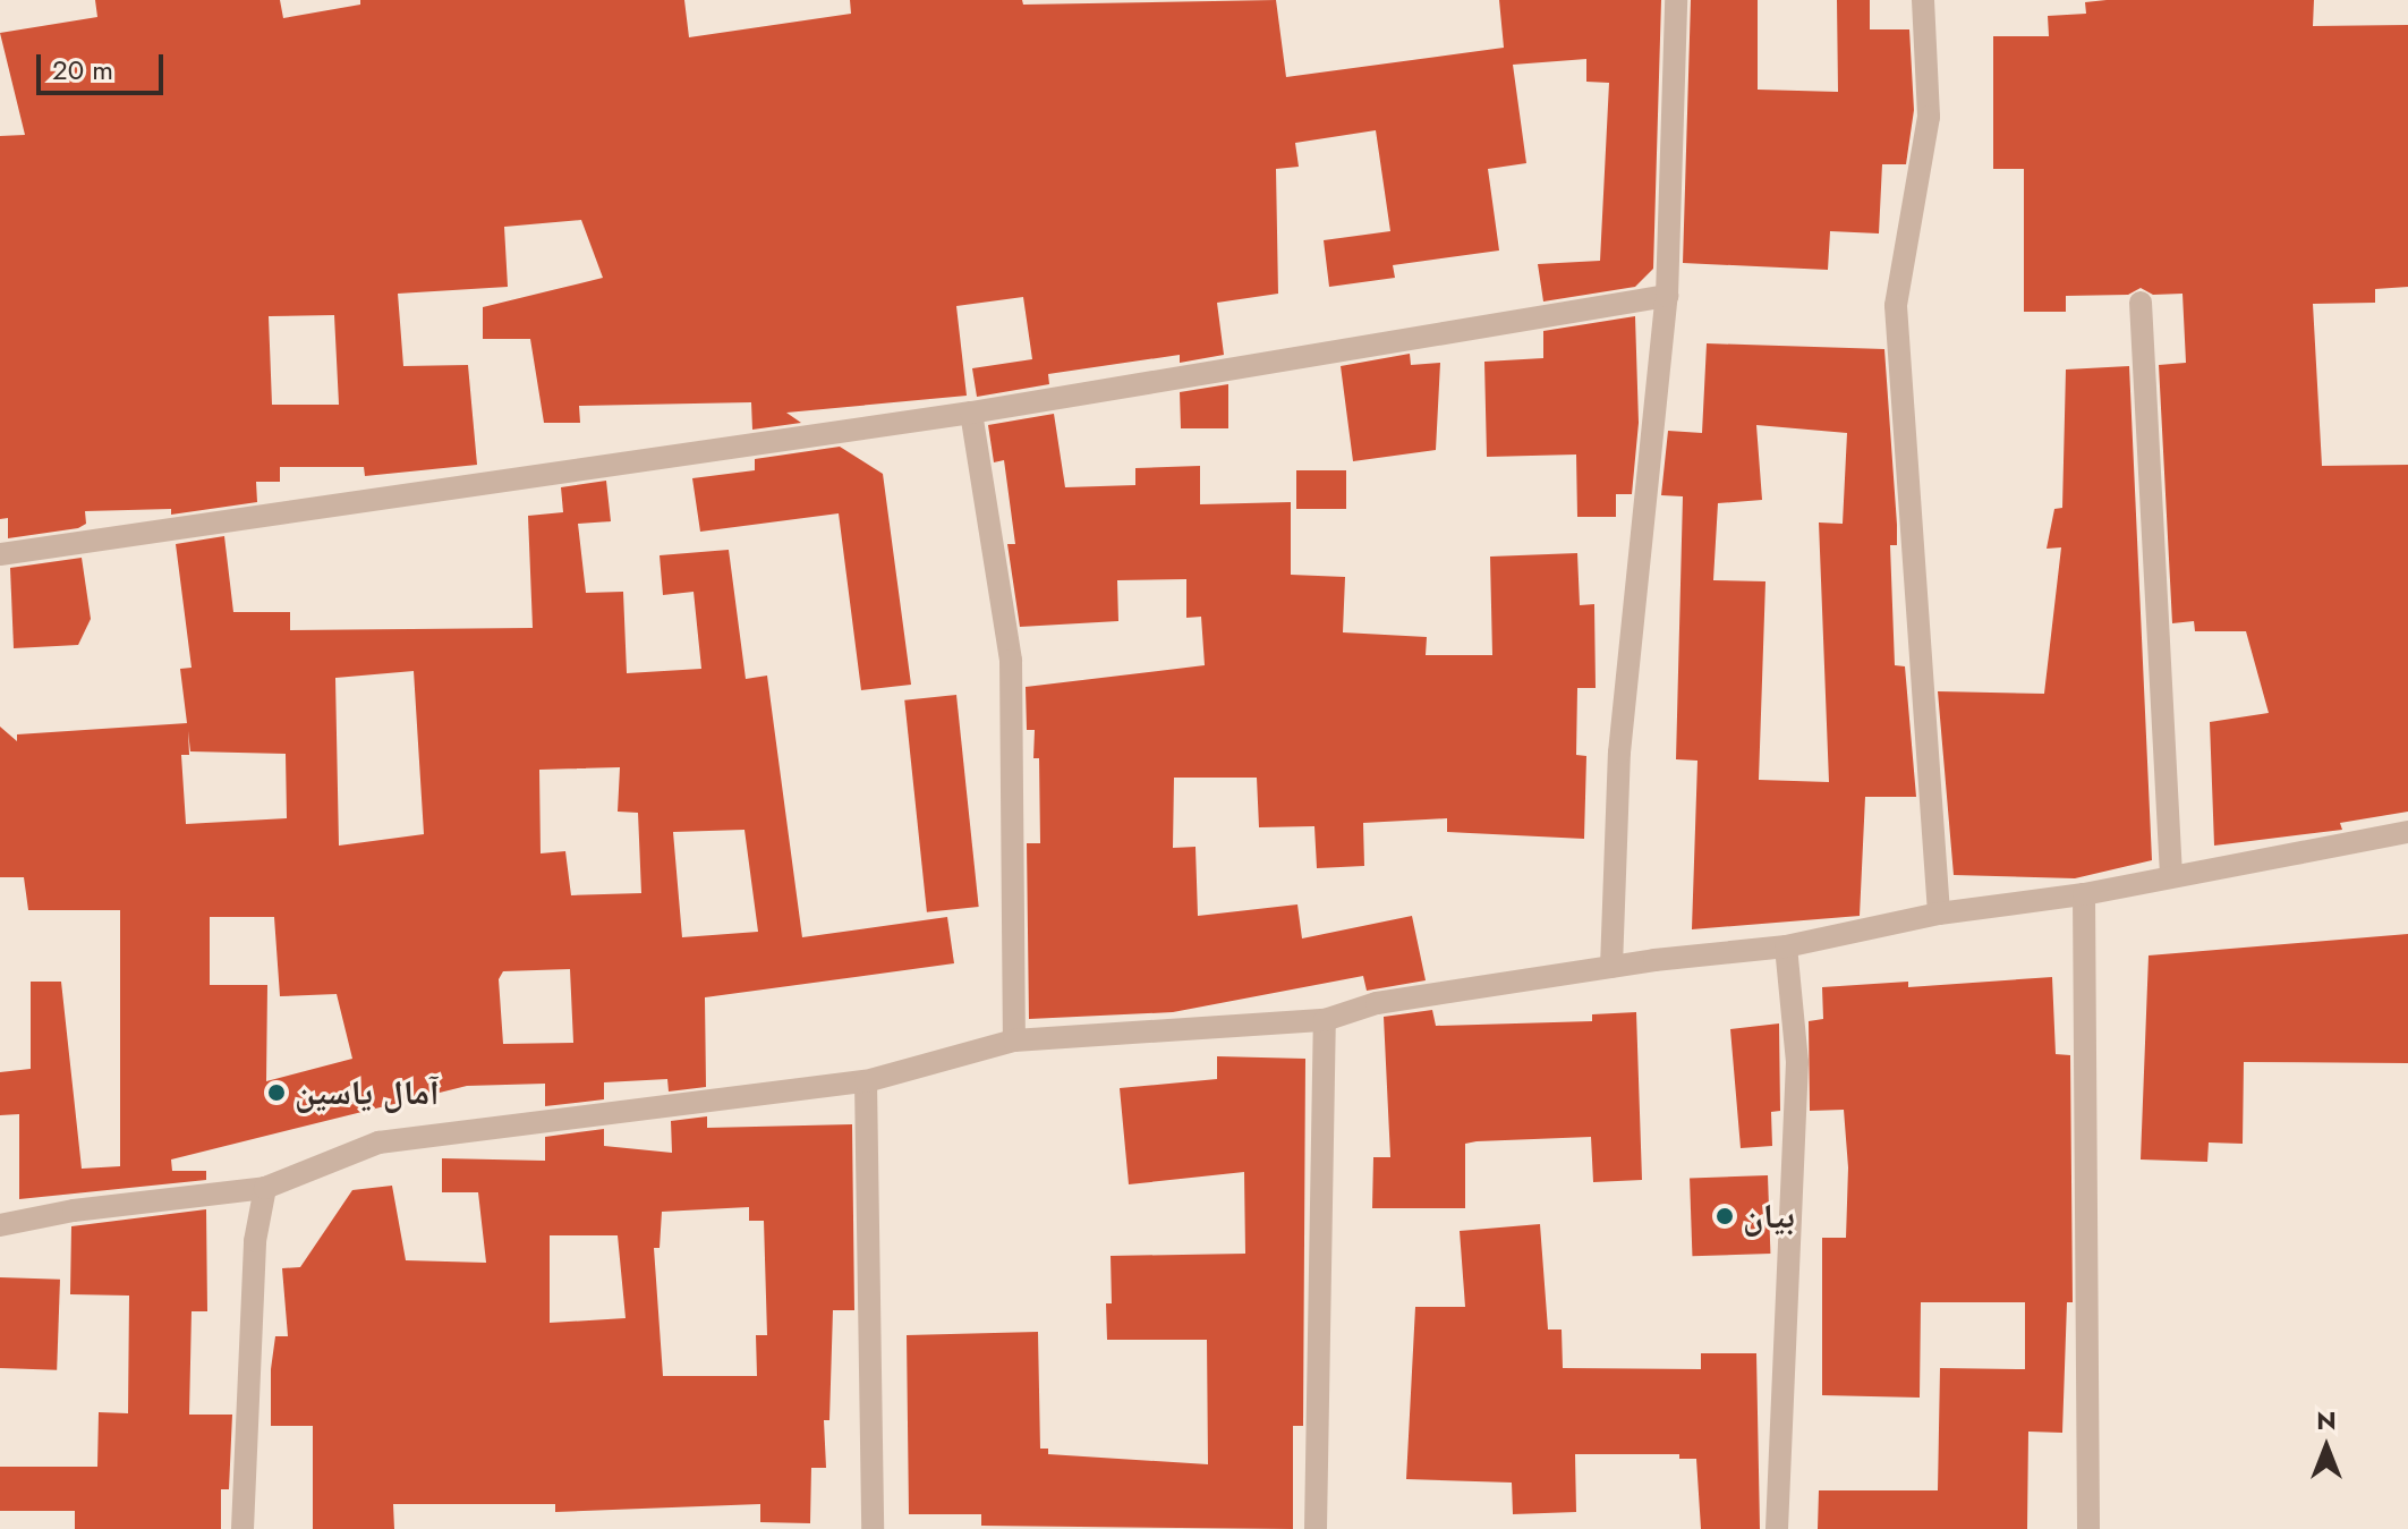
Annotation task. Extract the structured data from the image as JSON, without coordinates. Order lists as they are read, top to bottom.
{
  "places": ["آمال ياسين", "بيان"],
  "scale_bar": "20 m",
  "north": "top"
}
